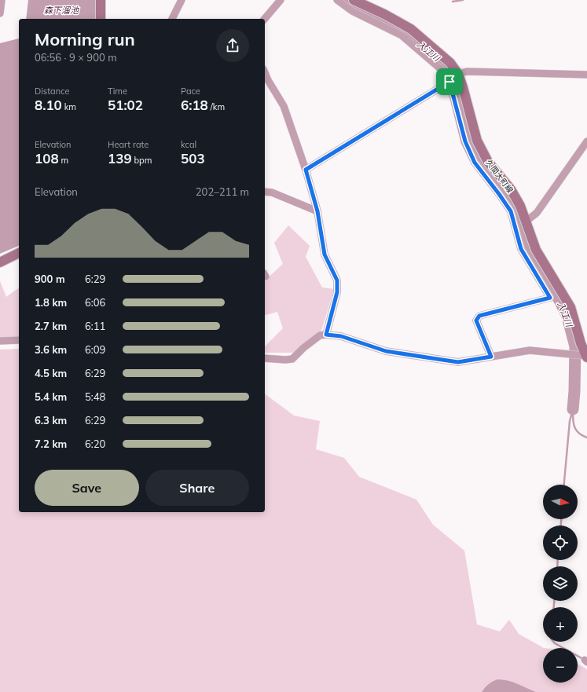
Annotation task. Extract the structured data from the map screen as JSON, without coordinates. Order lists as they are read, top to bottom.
{
  "streets": {
    "main road": ["久間大町線"]
  },
  "water": ["森下溜池", "入江川"],
  "north": "right",
  "page": {
    "heading": ["Morning run", "06:56 · 9 × 900 m"],
    "stats": [
      ["Distance", "8.10 km"],
      ["Time", "51:02"],
      ["Pace", "6:18 /km"],
      ["Elevation", "108 m"],
      ["Heart rate", "139 bpm"],
      ["kcal", "503"]
    ],
    "chart": ["Elevation", "202–211 m"],
    "list": [
      {
        "name": "900 m",
        "note": "6:29"
      },
      {
        "name": "1.8 km",
        "note": "6:06"
      },
      {
        "name": "2.7 km",
        "note": "6:11"
      },
      {
        "name": "3.6 km",
        "note": "6:09"
      },
      {
        "name": "4.5 km",
        "note": "6:29"
      },
      {
        "name": "5.4 km",
        "note": "5:48"
      },
      {
        "name": "6.3 km",
        "note": "6:29"
      },
      {
        "name": "7.2 km",
        "note": "6:20"
      }
    ],
    "buttons": ["Save", "Share"],
    "map_buttons": ["+", "−"]
  }
}
